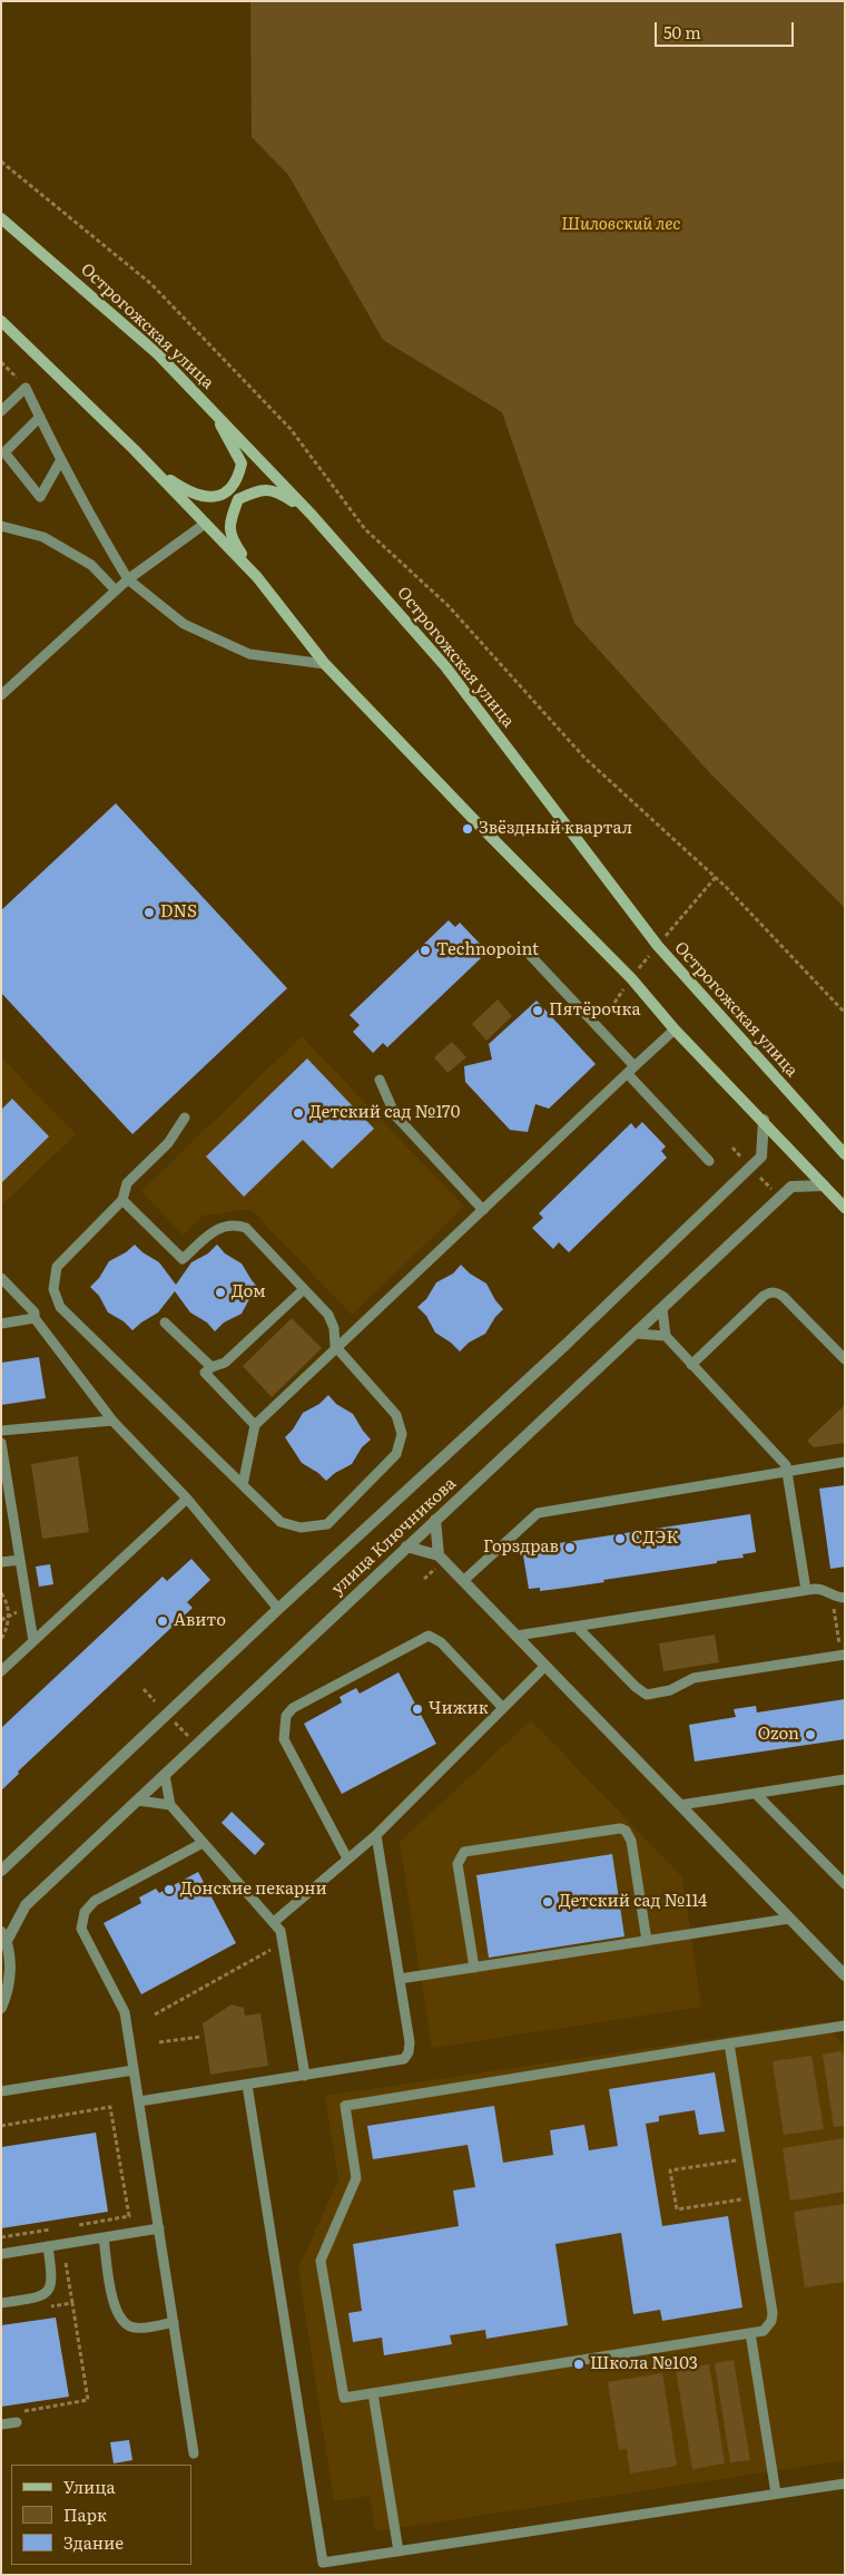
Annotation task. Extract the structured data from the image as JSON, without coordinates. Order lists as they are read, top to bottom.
{
  "streets": {
    "street": ["Острогожская улица", "улица Ключникова"]
  },
  "parks": ["Шиловский лес"],
  "places": [
    "Звёздный квартал",
    "DNS",
    "Technopoint",
    "Пятёрочка",
    "Детский сад №170",
    "Дом",
    "СДЭК",
    "Горздрав",
    "Авито",
    "Чижик",
    "Ozon",
    "Донские пекарни",
    "Детский сад №114",
    "Школа №103"
  ],
  "legend": ["Улица", "Парк", "Здание"],
  "scale_bar": "50 m"
}
